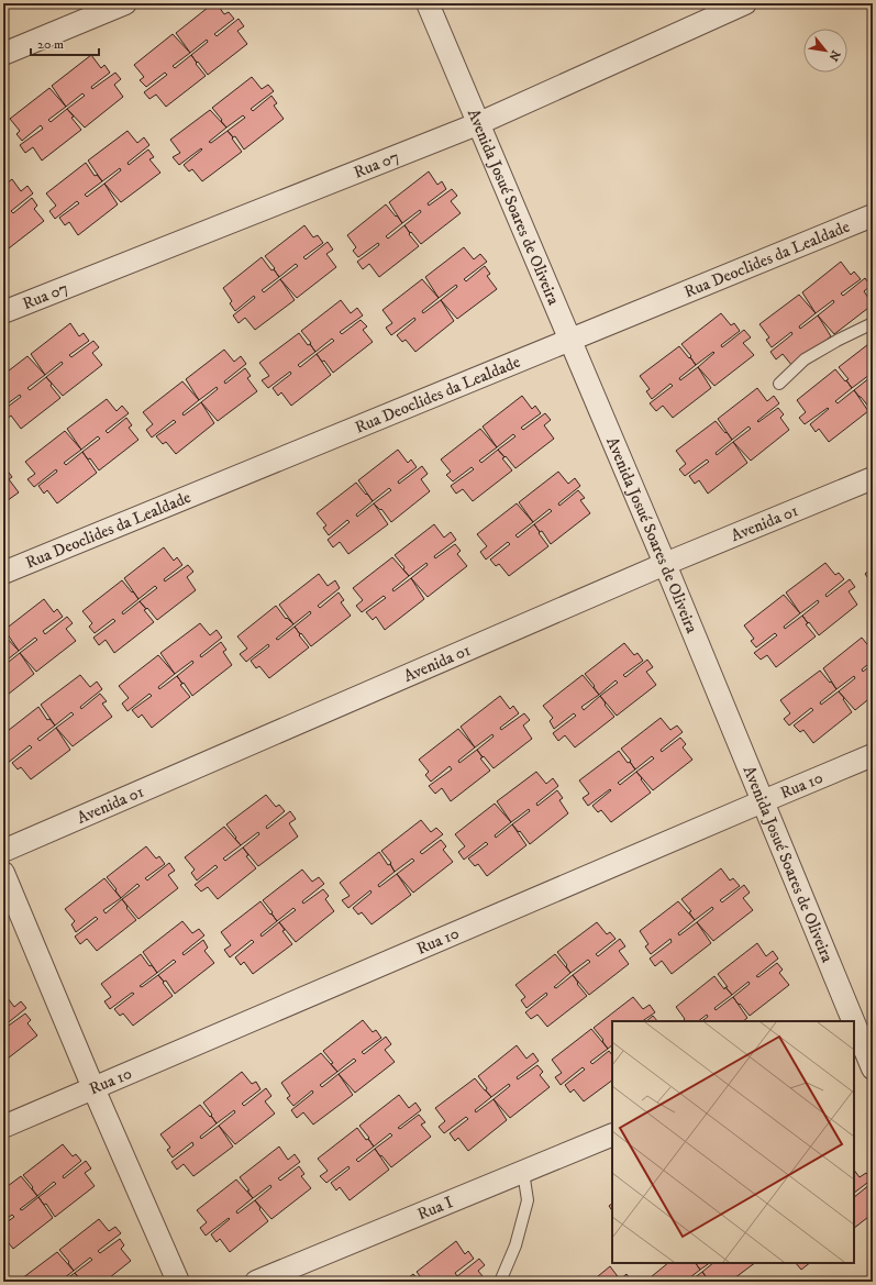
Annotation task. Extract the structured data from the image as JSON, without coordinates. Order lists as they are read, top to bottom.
{
  "streets": {
    "street": [
      "Rua 07",
      "Avenida Josué Soares de Oliveira",
      "Rua Deoclides da Lealdade",
      "Avenida 01",
      "Rua 10",
      "Rua I"
    ]
  },
  "crossings": [
    ["Rua 07", "Avenida Josué Soares de Oliveira"],
    ["Avenida Josué Soares de Oliveira", "Rua Deoclides da Lealdade"],
    ["Avenida Josué Soares de Oliveira", "Avenida 01"],
    ["Avenida Josué Soares de Oliveira", "Rua 10"]
  ],
  "scale_bar": "20 m",
  "north": "bottom right"
}
